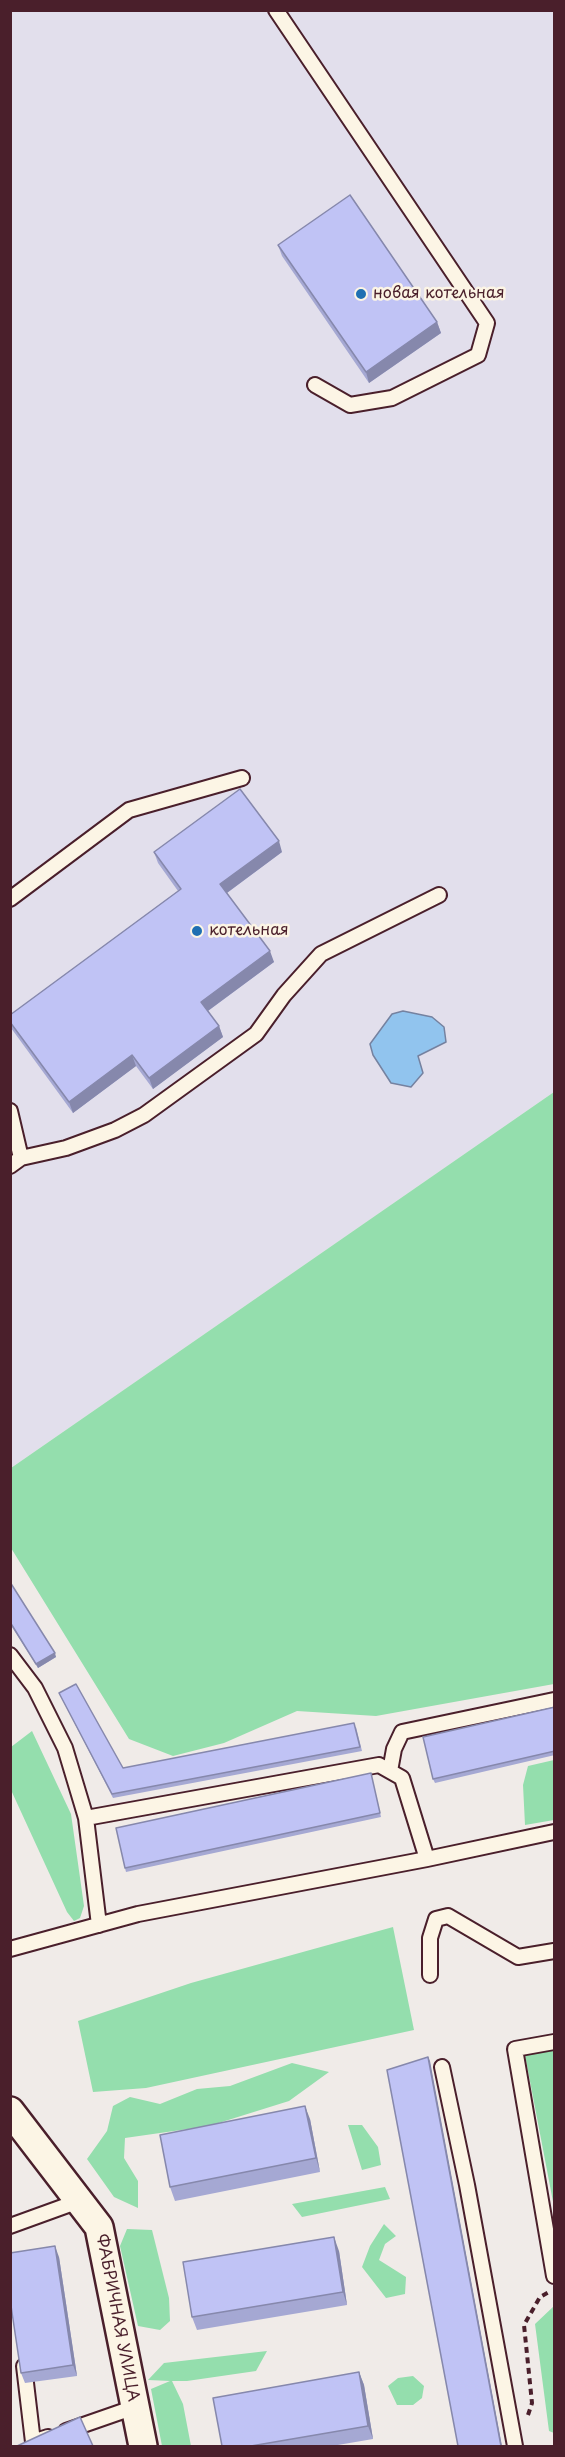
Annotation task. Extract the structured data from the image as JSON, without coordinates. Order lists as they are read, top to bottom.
{
  "streets": {
    "street": ["ФАБРИЧНАЯ УЛИЦА"]
  },
  "places": ["новая котельная", "котельная"]
}
